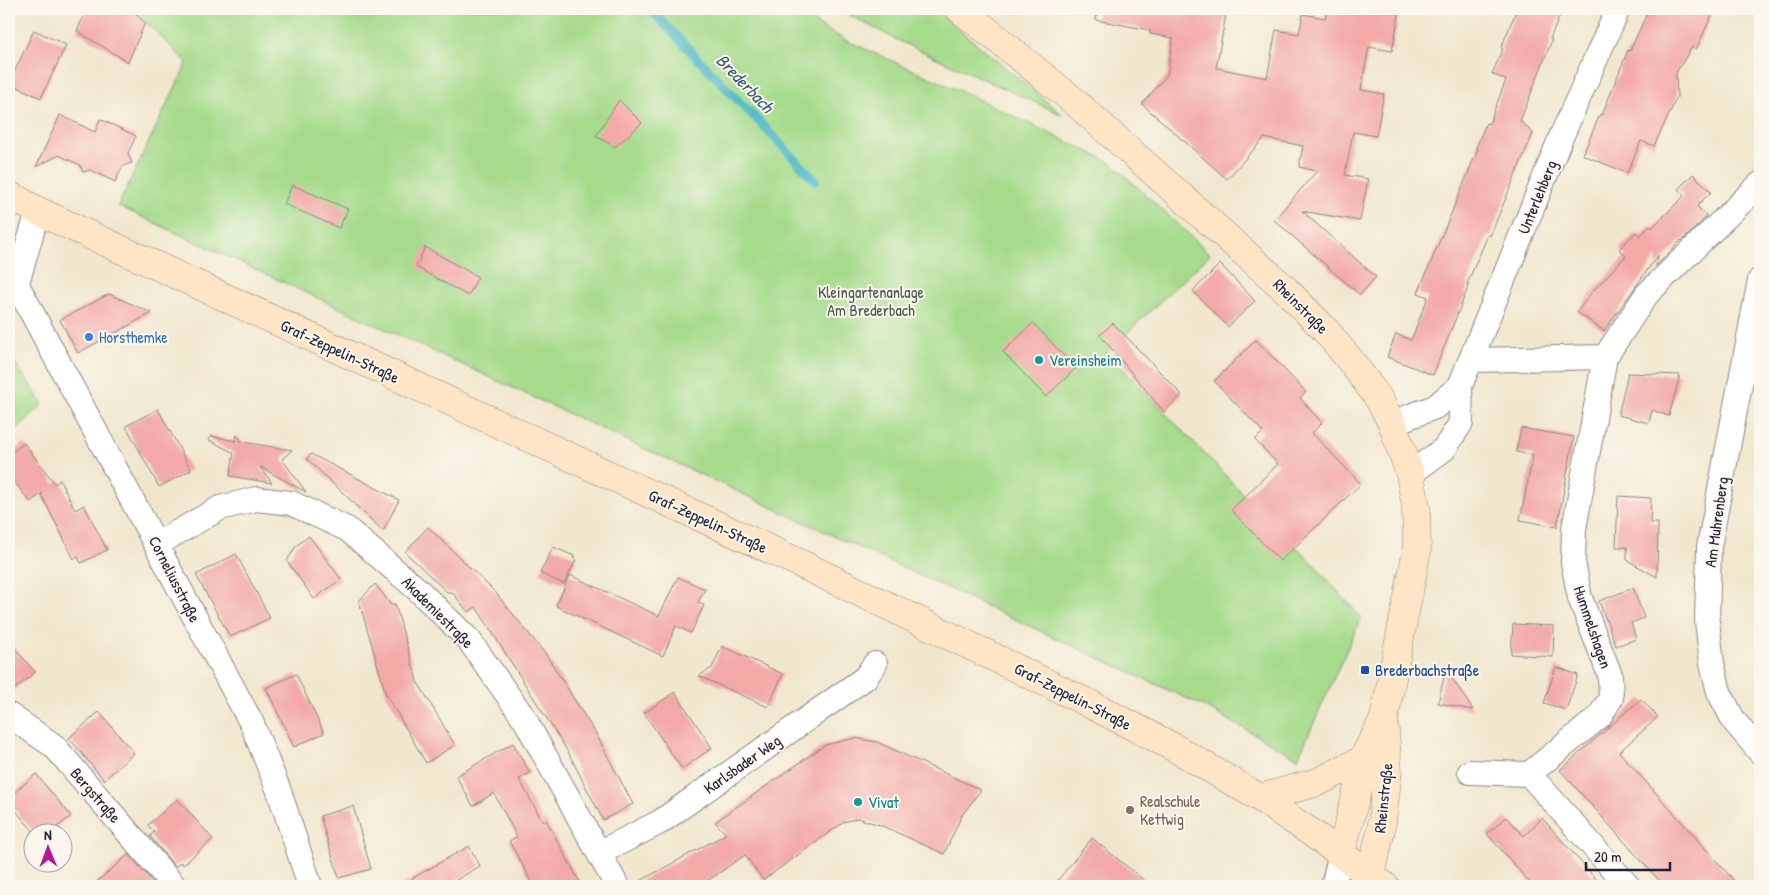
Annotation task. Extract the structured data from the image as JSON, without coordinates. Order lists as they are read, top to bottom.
{
  "streets": {
    "main road": ["Rheinstraße", "Graf-Zeppelin-Straße"],
    "street": [
      "Unterlehberg",
      "Am Muhrenberg",
      "Corneliusstraße",
      "Akademiestraße",
      "Hummelshagen",
      "Karlsbader Weg",
      "Bergstraße"
    ]
  },
  "crossings": [
    ["Unterlehberg", "Rheinstraße"],
    ["Rheinstraße", "Graf-Zeppelin-Straße"],
    ["Graf-Zeppelin-Straße", "Corneliusstraße"],
    ["Corneliusstraße", "Akademiestraße"],
    ["Akademiestraße", "Karlsbader Weg"]
  ],
  "water": ["Brederbach"],
  "parks": ["Kleingartenanlage Am Brederbach"],
  "places": {
    "other": [
      "Horsthemke",
      "Vereinsheim",
      "Vivat",
      "Realschule Kettwig"
    ],
    "transit": ["Brederbachstraße"]
  },
  "scale_bar": "20 m",
  "north": "top"
}
